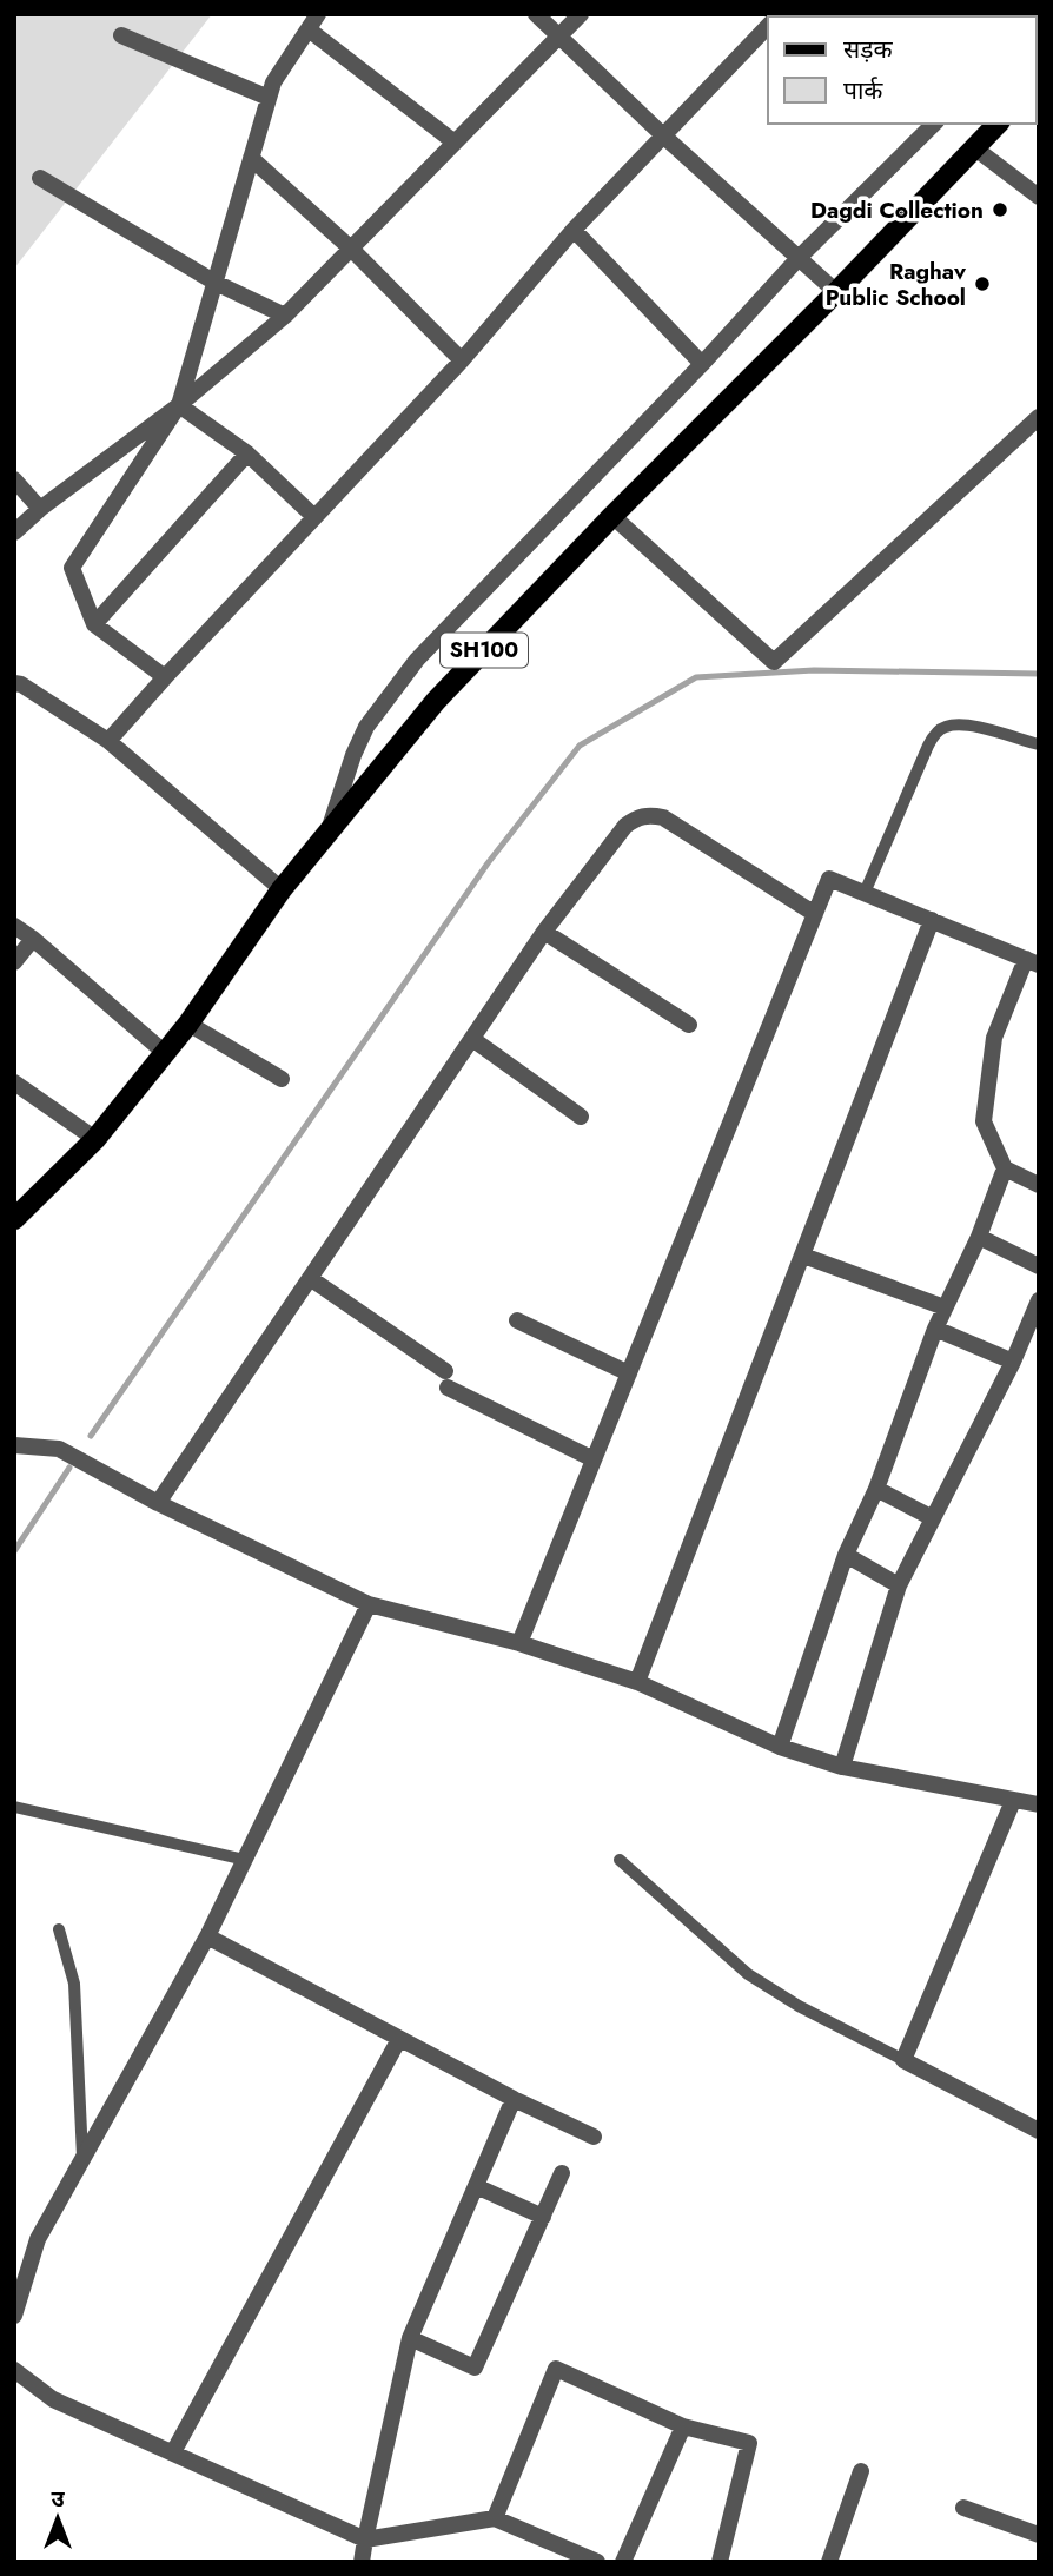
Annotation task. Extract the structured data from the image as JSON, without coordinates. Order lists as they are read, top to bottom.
{
  "streets": {
    "main road": ["SH100"]
  },
  "places": ["Dagdi Collection", "Raghav Public School"],
  "legend": ["सड़क", "पार्क"],
  "north": "top"
}
